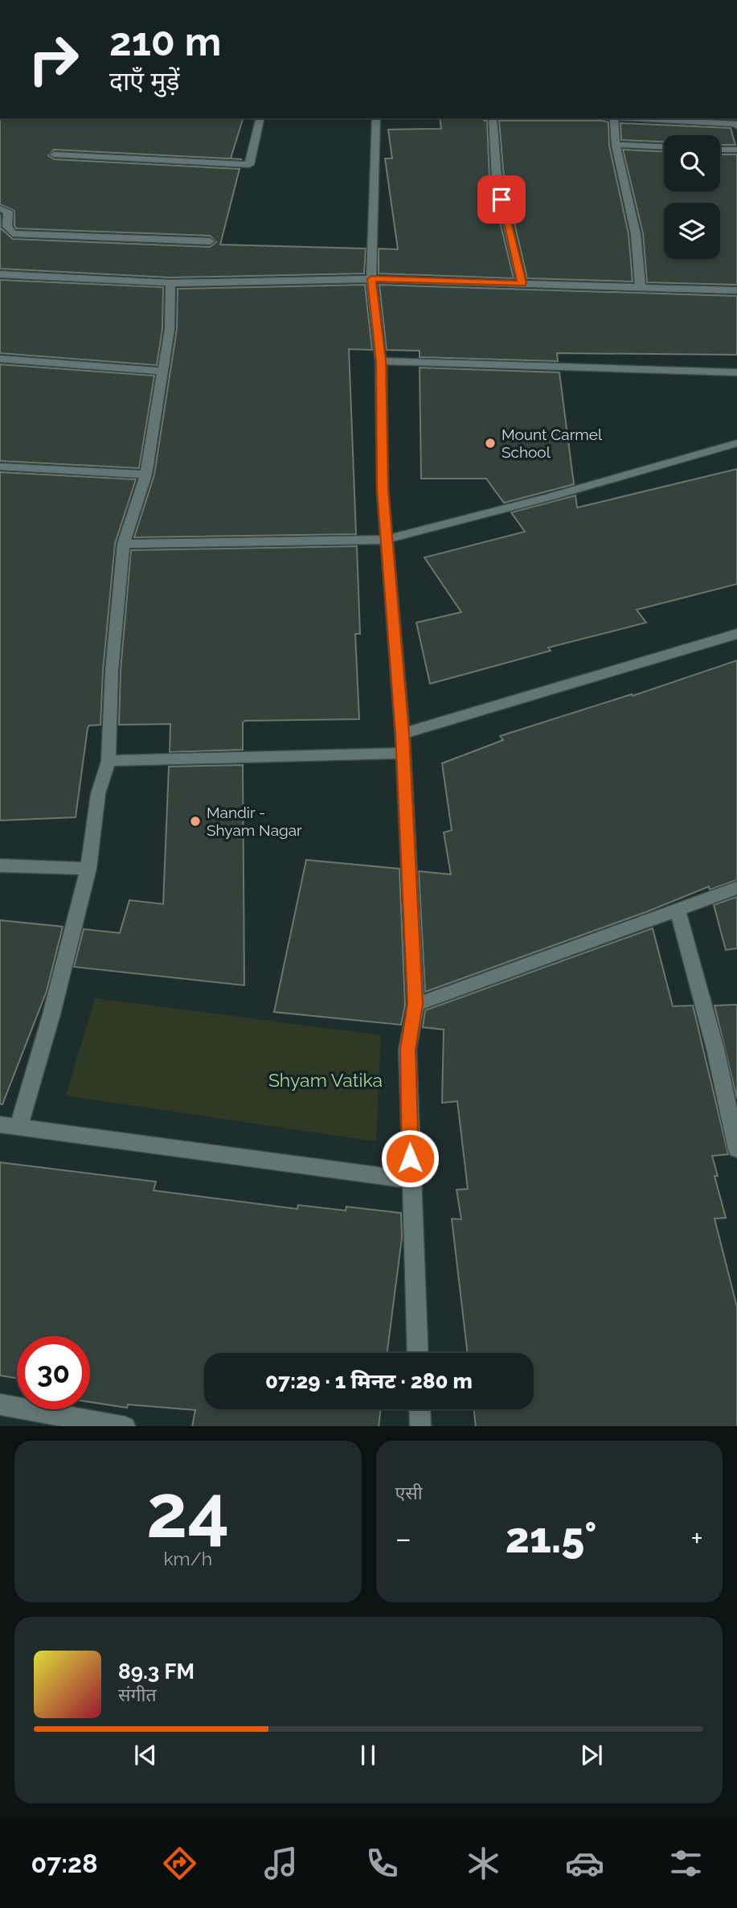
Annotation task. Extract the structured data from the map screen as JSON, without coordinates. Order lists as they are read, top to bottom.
{
  "parks": ["Shyam Vatika"],
  "places": ["Mount Carmel School", "Mandir - Shyam Nagar"],
  "page": {
    "turn": ["210 m", "दाएँ मुड़ें"],
    "limit": "30",
    "trip": "07:29 · 1 मिनट · 280 m",
    "tile": [
      ["24", "km/h"],
      "एसी"
    ],
    "heat": ["−", "21.5°", "+"],
    "song": ["89.3 FM", "संगीत"],
    "tabs": "07:28"
  }
}
